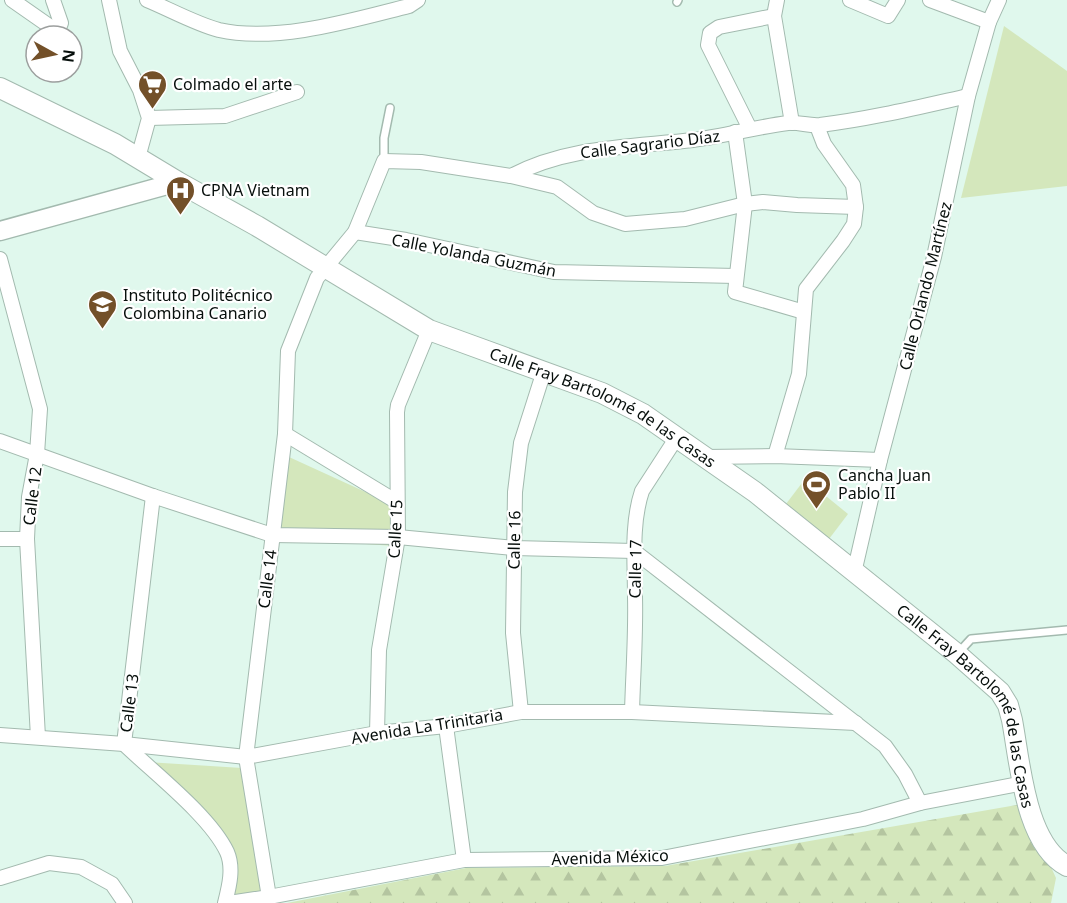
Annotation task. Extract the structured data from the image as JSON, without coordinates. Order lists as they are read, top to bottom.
{
  "streets": {
    "main road": ["Calle Fray Bartolomé de las Casas"],
    "street": [
      "Calle Sagrario Díaz",
      "Calle Yolanda Guzmán",
      "Calle Orlando Martínez",
      "Calle 12",
      "Calle 15",
      "Calle 16",
      "Calle 17",
      "Calle 14",
      "Calle 13",
      "Avenida La Trinitaria",
      "Avenida México"
    ]
  },
  "crossings": [
    ["Calle Sagrario Díaz", "Calle Orlando Martínez"],
    ["Calle Orlando Martínez", "Calle Fray Bartolomé de las Casas"],
    ["Calle Fray Bartolomé de las Casas", "Calle 15"],
    ["Calle Fray Bartolomé de las Casas", "Calle 16"],
    ["Calle Fray Bartolomé de las Casas", "Calle 17"],
    ["Calle Fray Bartolomé de las Casas", "Calle 14"],
    ["Calle Fray Bartolomé de las Casas", "Avenida México"],
    ["Calle 12", "Avenida La Trinitaria"],
    ["Calle 15", "Avenida La Trinitaria"],
    ["Calle 16", "Avenida La Trinitaria"],
    ["Calle 17", "Avenida La Trinitaria"],
    ["Calle 14", "Avenida La Trinitaria"],
    ["Calle 14", "Avenida México"],
    ["Calle 13", "Avenida La Trinitaria"],
    ["Calle 13", "Avenida México"]
  ],
  "places": {
    "supermarket": ["Colmado el arte"],
    "hospital": ["CPNA Vietnam"],
    "school or university": ["Instituto Politécnico Colombina Canario"],
    "sports": ["Cancha Juan Pablo II"]
  },
  "north": "right"
}
